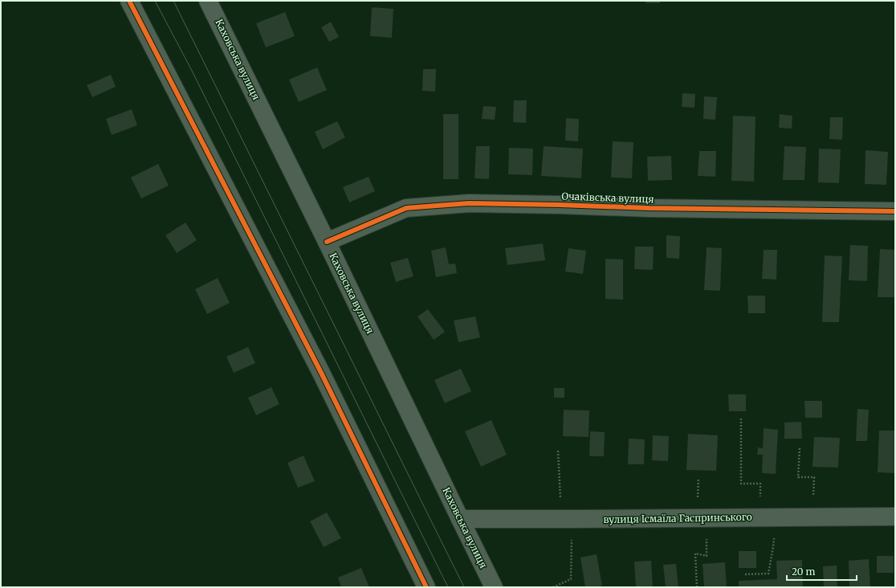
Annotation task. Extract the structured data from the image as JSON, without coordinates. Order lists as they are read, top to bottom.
{
  "streets": {
    "street": ["Каховська вулиця", "Очаківська вулиця", "вулиця Ісмаїла Гаспринського"]
  },
  "crossings": [
    ["Каховська вулиця", "Очаківська вулиця"],
    ["Каховська вулиця", "вулиця Ісмаїла Гаспринського"]
  ],
  "scale_bar": "20 m"
}
